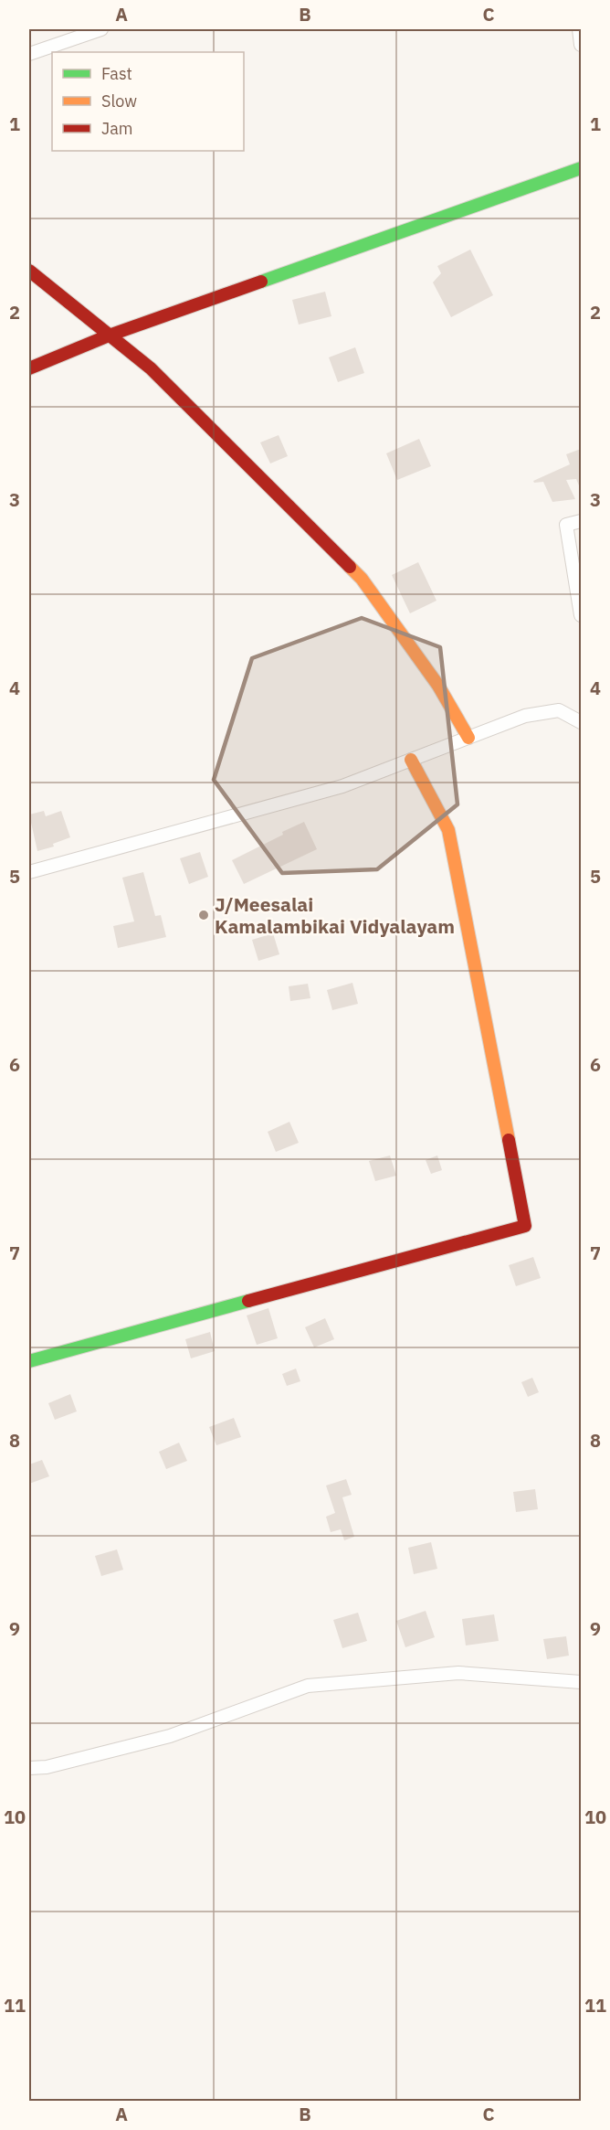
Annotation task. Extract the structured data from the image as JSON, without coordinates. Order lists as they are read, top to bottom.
{
  "places": ["J/Meesalai Kamalambikai Vidyalayam"],
  "legend": ["Fast", "Slow", "Jam"],
  "grid": {
    "columns": ["A", "B", "C"],
    "rows": [
      "1",
      "2",
      "3",
      "4",
      "5",
      "6",
      "7",
      "8",
      "9",
      "10",
      "11"
    ]
  }
}
